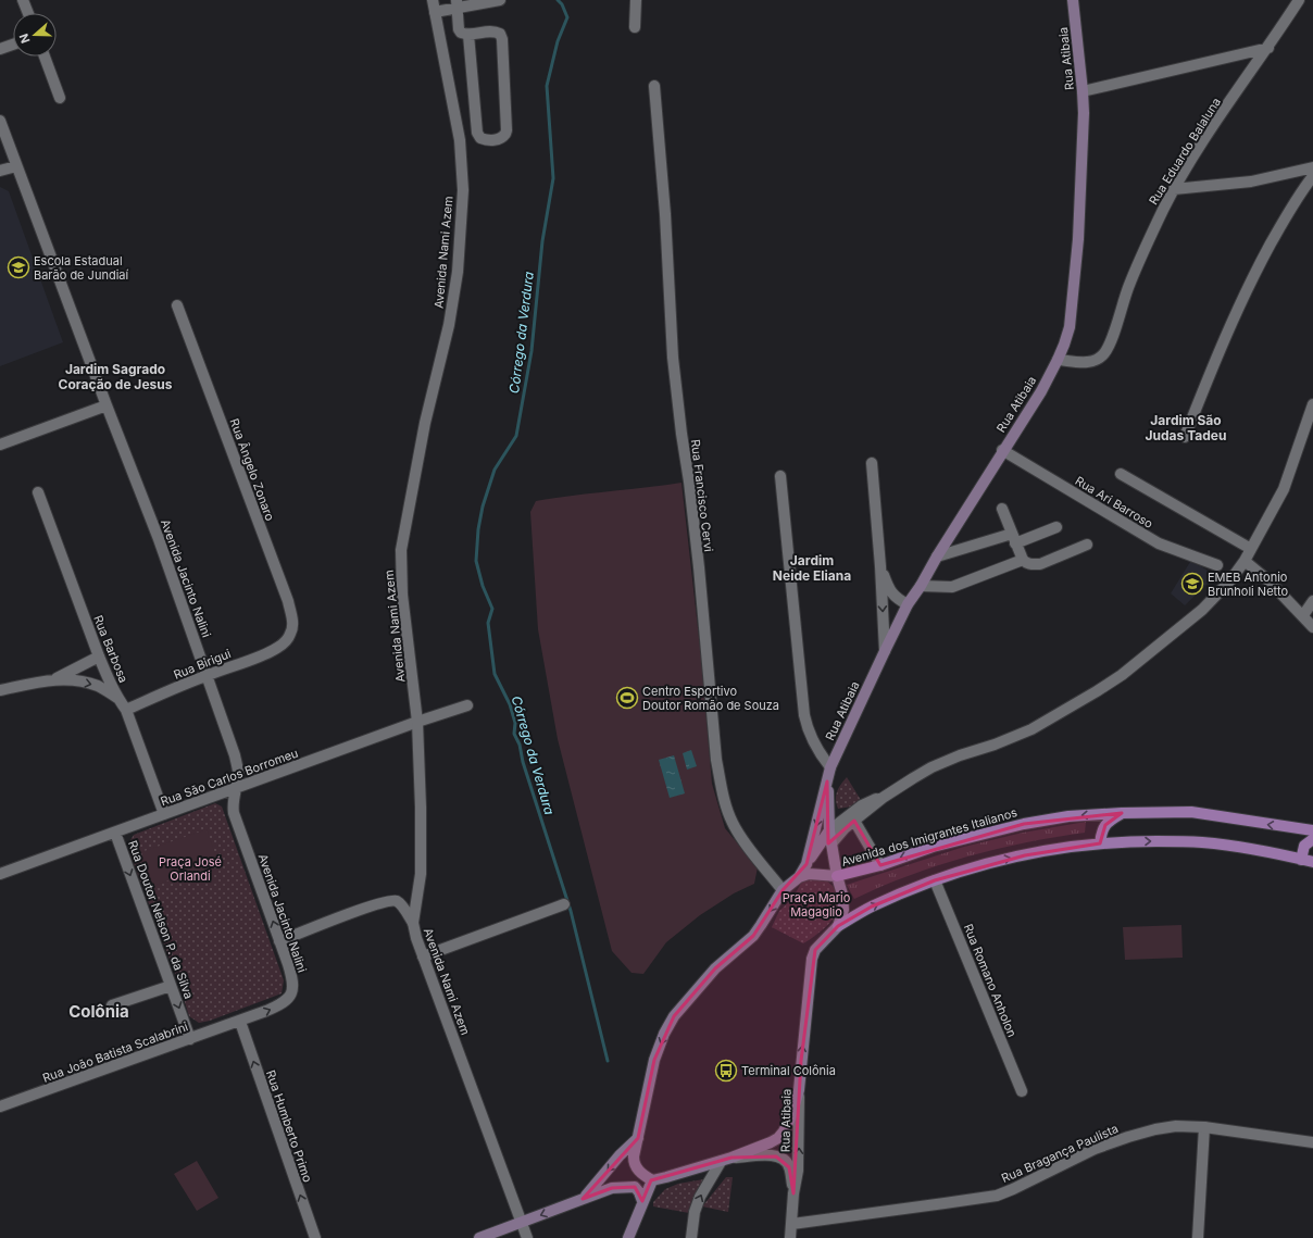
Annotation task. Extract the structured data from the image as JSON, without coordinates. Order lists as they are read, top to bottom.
{
  "streets": {
    "main road": ["Rua Atibaia", "Avenida dos Imigrantes Italianos"],
    "street": [
      "Rua Eduardo Balaluna",
      "Avenida Nami Azem",
      "Rua Ângelo Zonaro",
      "Rua Francisco Cervi",
      "Rua Ari Barroso",
      "Avenida Jacinto Nalini",
      "Rua Barbosa",
      "Rua Birigui",
      "Rua São Carlos Borromeu",
      "Rua Doutor Nelson P. da Silva",
      "Rua Romano Anholon",
      "Rua João Batista Scalabrini",
      "Rua Humberto Primo",
      "Rua Bragança Paulista"
    ]
  },
  "crossings": [
    ["Rua Atibaia", "Rua Eduardo Balaluna"],
    ["Rua Atibaia", "Rua Ari Barroso"],
    ["Rua Atibaia", "Avenida dos Imigrantes Italianos"],
    ["Rua Atibaia", "Rua Bragança Paulista"],
    ["Avenida Nami Azem", "Rua São Carlos Borromeu"],
    ["Rua Ângelo Zonaro", "Rua Birigui"],
    ["Avenida Jacinto Nalini", "Rua Birigui"],
    ["Avenida Jacinto Nalini", "Rua São Carlos Borromeu"],
    ["Avenida Jacinto Nalini", "Rua João Batista Scalabrini"],
    ["Avenida Jacinto Nalini", "Rua Humberto Primo"],
    ["Rua Barbosa", "Rua Birigui"],
    ["Rua Barbosa", "Rua São Carlos Borromeu"],
    ["Rua São Carlos Borromeu", "Rua Doutor Nelson P. da Silva"],
    ["Rua Doutor Nelson P. da Silva", "Rua João Batista Scalabrini"],
    ["Rua João Batista Scalabrini", "Rua Humberto Primo"]
  ],
  "one_way": ["Rua Doutor Nelson P. da Silva", "Rua Humberto Primo"],
  "districts": [
    "Jardim Sagrado Coração de Jesus",
    "Jardim São Judas Tadeu",
    "Jardim Neide Eliana",
    "Colônia"
  ],
  "water": ["Córrego da Verdura"],
  "parks": ["Praça José Orlandi", "Praça Mario Magaglio"],
  "places": {
    "school or university": ["Escola Estadual Barão de Jundiaí", "EMEB Antonio Brunholi Netto"],
    "sports": ["Centro Esportivo Doutor Romão de Souza"],
    "bus stop": ["Terminal Colônia"]
  },
  "north": "left"
}
